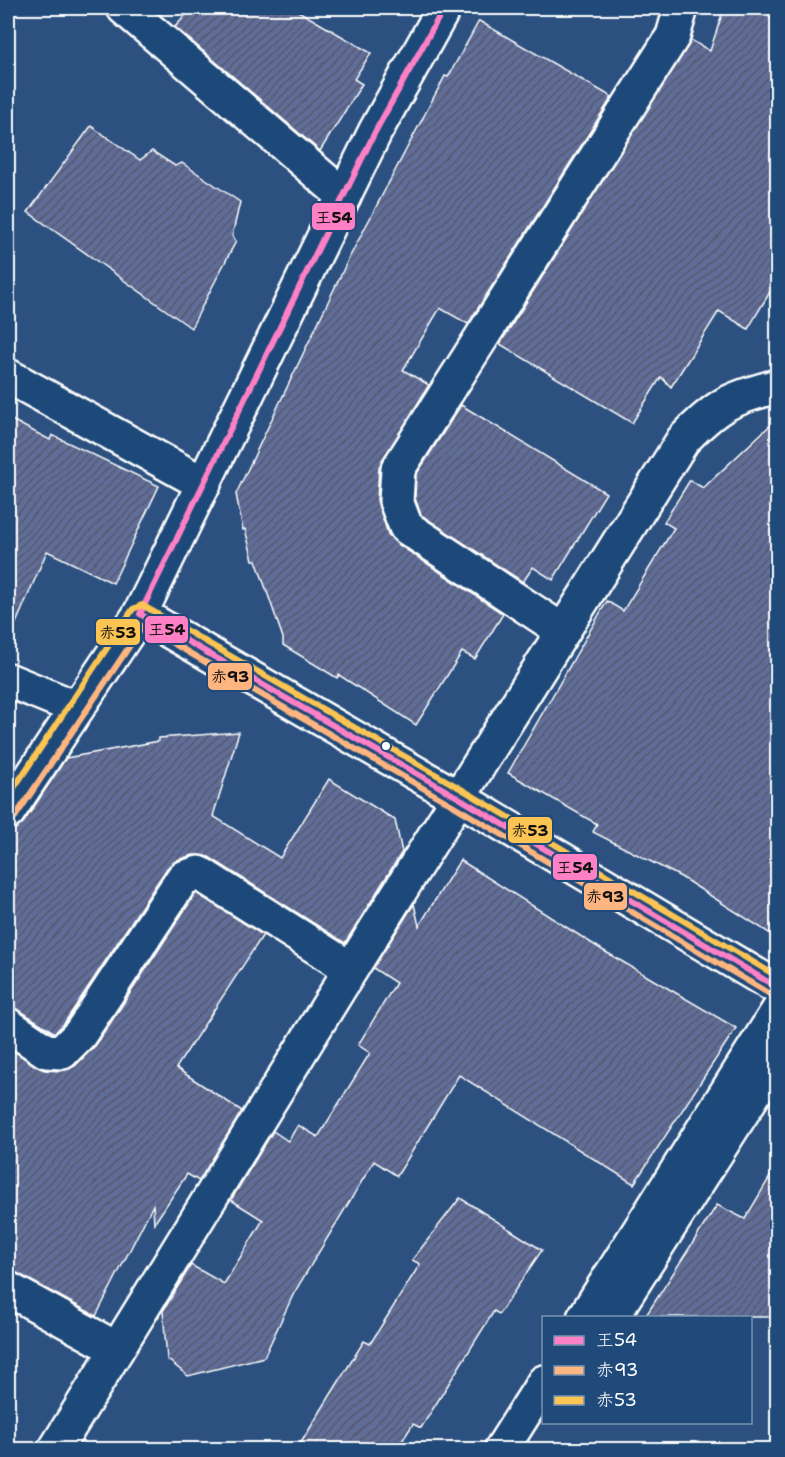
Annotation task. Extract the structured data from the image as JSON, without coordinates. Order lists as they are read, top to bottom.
{
  "lines": ["transit line 王54", "transit line 赤53", "transit line 赤93"],
  "legend": ["王54", "赤93", "赤53"]
}
